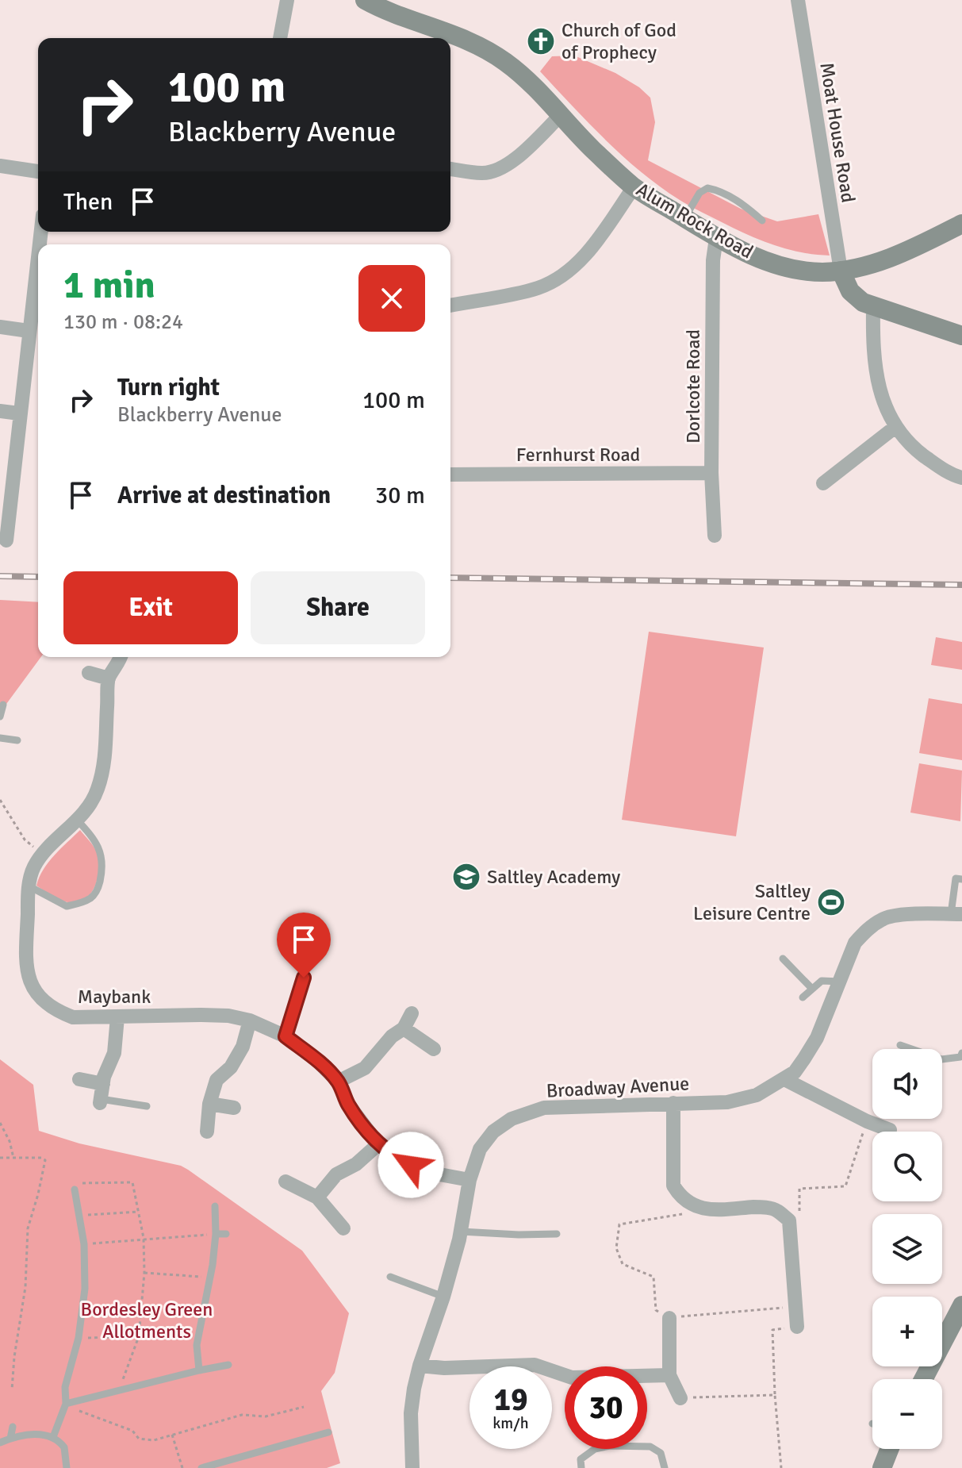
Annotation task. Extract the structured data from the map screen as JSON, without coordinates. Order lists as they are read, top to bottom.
{
  "streets": {
    "street": [
      "Moat House Road",
      "Alum Rock Road",
      "Dorlcote Road",
      "Fernhurst Road",
      "Maybank",
      "Broadway Avenue"
    ]
  },
  "crossings": [
    ["Moat House Road", "Alum Rock Road"],
    ["Alum Rock Road", "Dorlcote Road"],
    ["Dorlcote Road", "Fernhurst Road"],
    ["Maybank", "Broadway Avenue"]
  ],
  "parks": ["Bordesley Green Allotments"],
  "places": {
    "church": ["Church of God of Prophecy"],
    "school or university": ["Saltley Academy"],
    "sports": ["Saltley Leisure Centre"]
  },
  "page": {
    "turn": ["100 m", "Blackberry Avenue"],
    "then": "Then",
    "heading": ["1 min", "130 m · 08:24"],
    "list": [
      {
        "name": "Turn right",
        "note": "Blackberry Avenue",
        "value": "100 m"
      },
      {
        "name": "Arrive at destination",
        "value": "30 m"
      }
    ],
    "buttons": ["Exit", "Share"],
    "map_buttons": ["+", "−"],
    "speed": "19 km/h",
    "limit": "30"
  }
}
